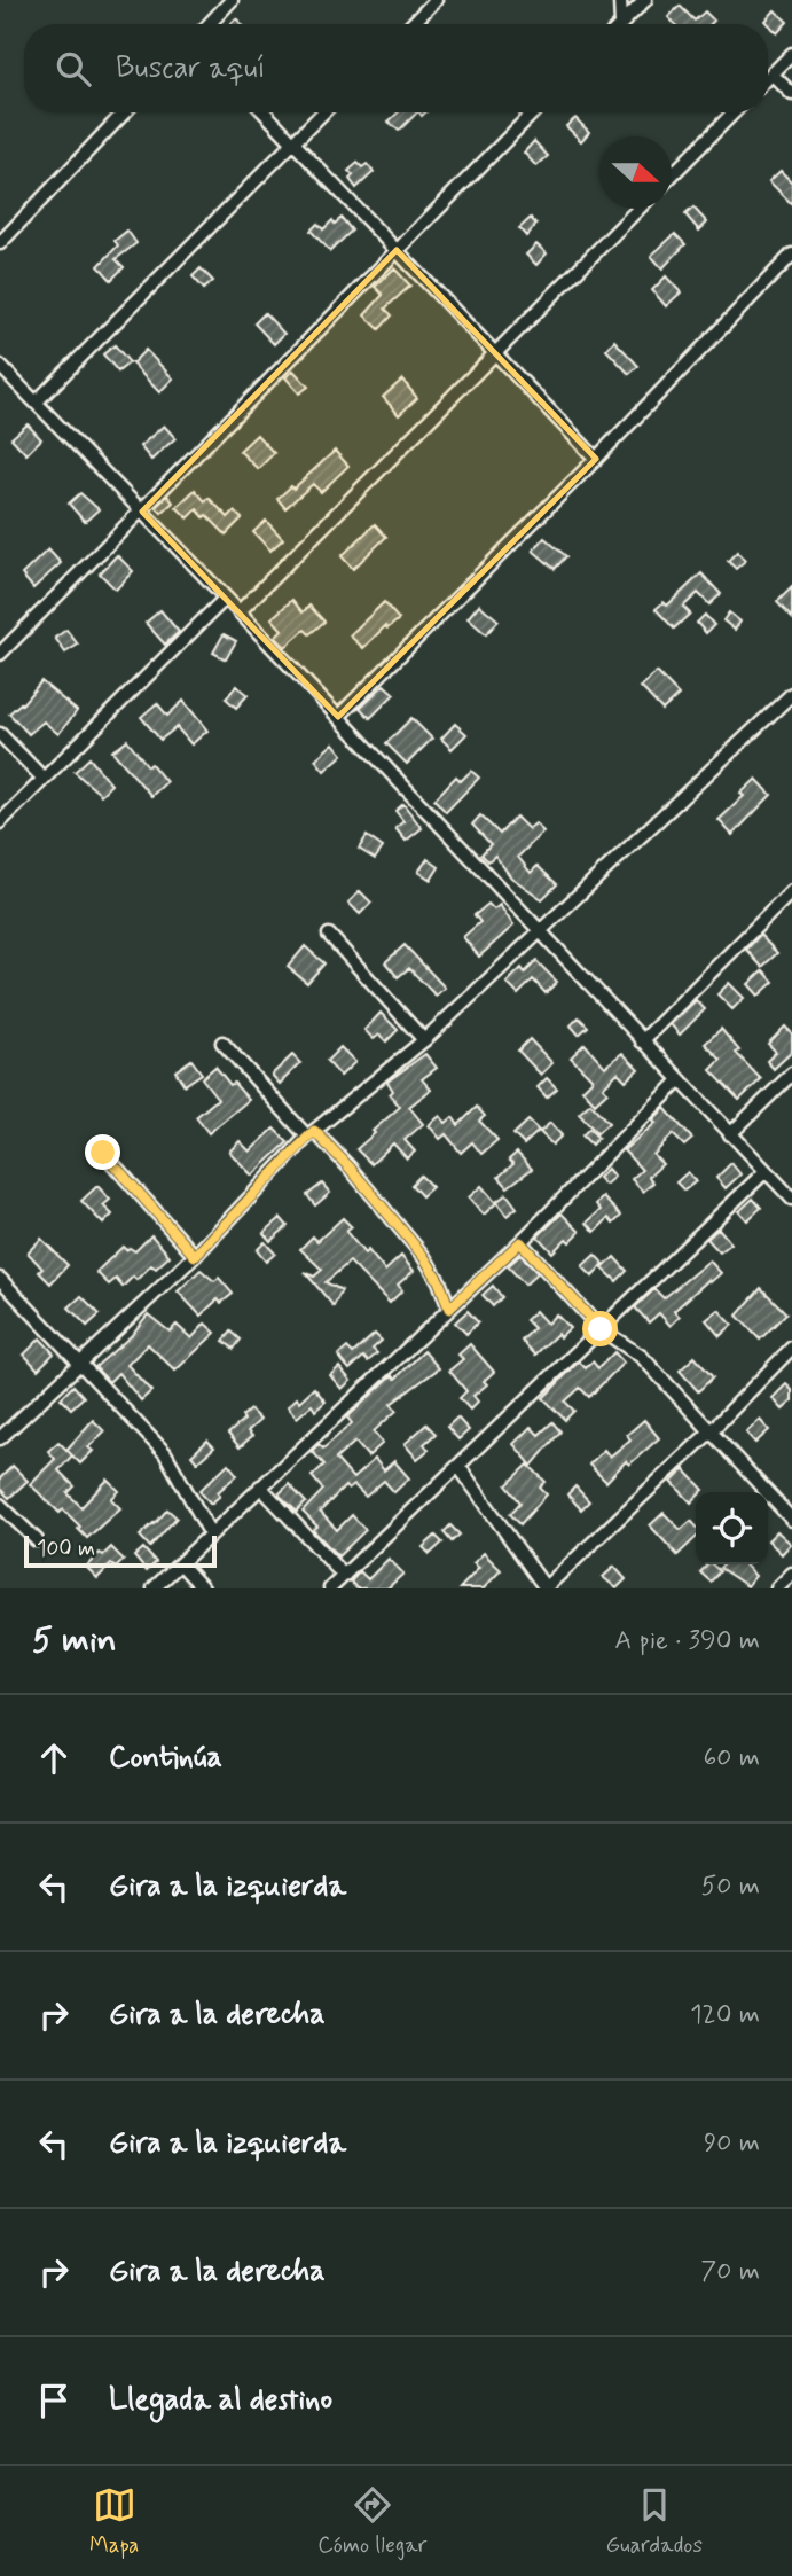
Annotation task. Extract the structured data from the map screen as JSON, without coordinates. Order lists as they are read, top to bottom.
{
  "scale_bar": "100 m",
  "north": "right",
  "page": {
    "search": "Buscar aquí",
    "scale": "100 m",
    "heading": ["5 min", "A pie · 390 m"],
    "list": [
      ["Continúa", "60 m"],
      ["Gira a la izquierda", "50 m"],
      ["Gira a la derecha", "120 m"],
      ["Gira a la izquierda", "90 m"],
      ["Gira a la derecha", "70 m"],
      "Llegada al destino"
    ],
    "nav": ["Mapa", "Cómo llegar", "Guardados"]
  }
}
